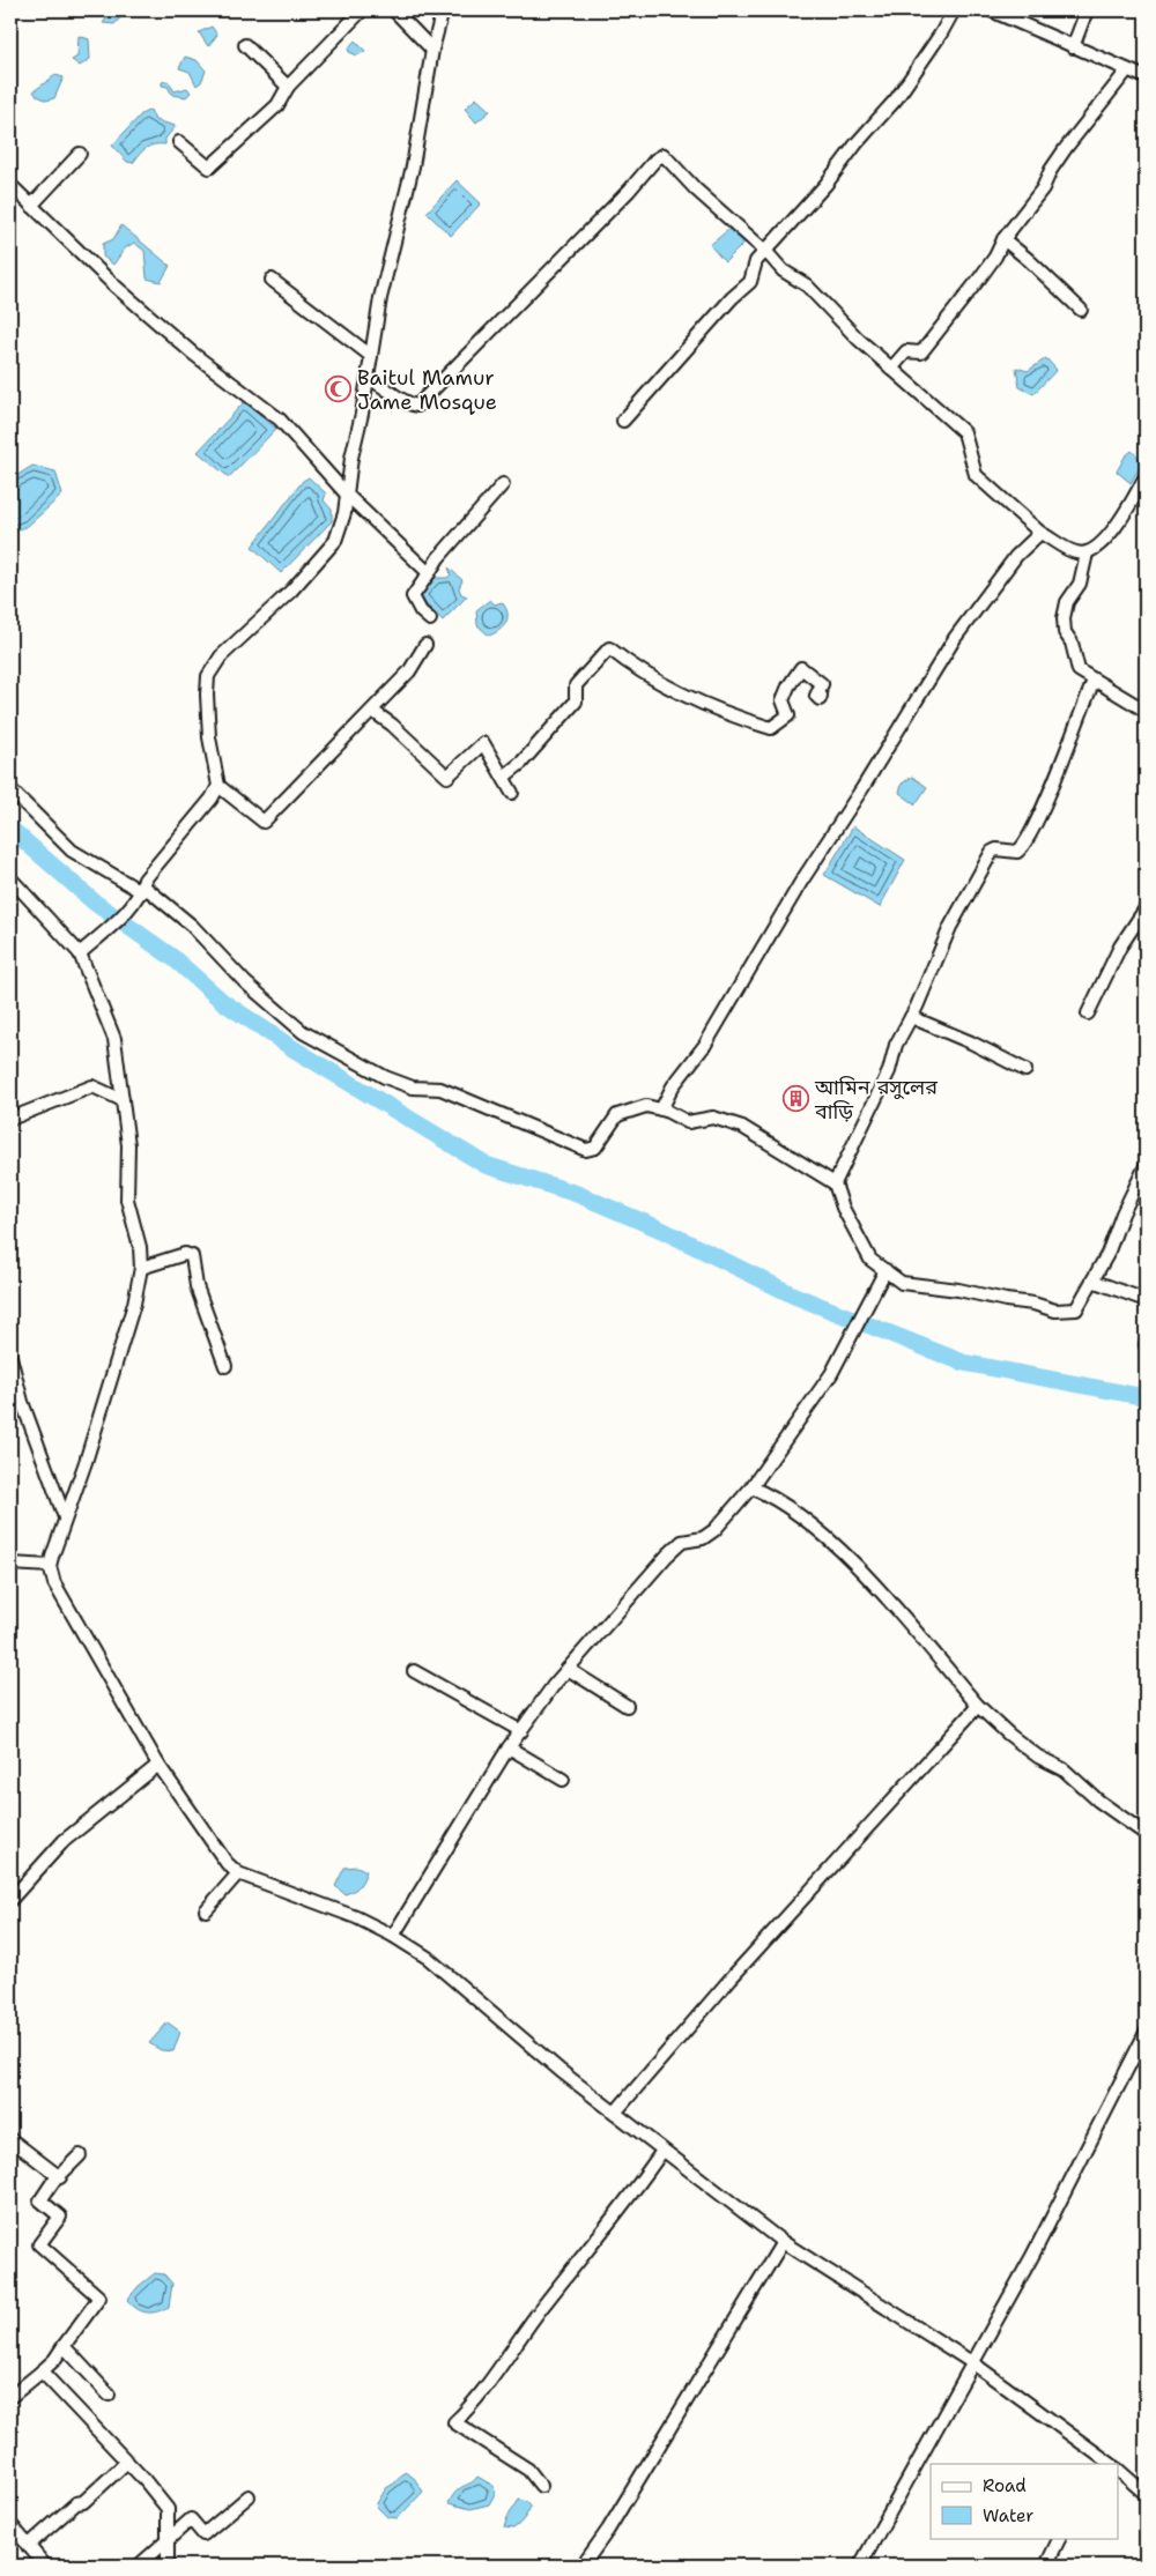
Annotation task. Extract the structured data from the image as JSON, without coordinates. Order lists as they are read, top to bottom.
{
  "places": {
    "mosque": ["Baitul Mamur Jame Mosque"],
    "building": ["আমিন রসুলের বাড়ি"]
  },
  "legend": ["Road", "Water"]
}
